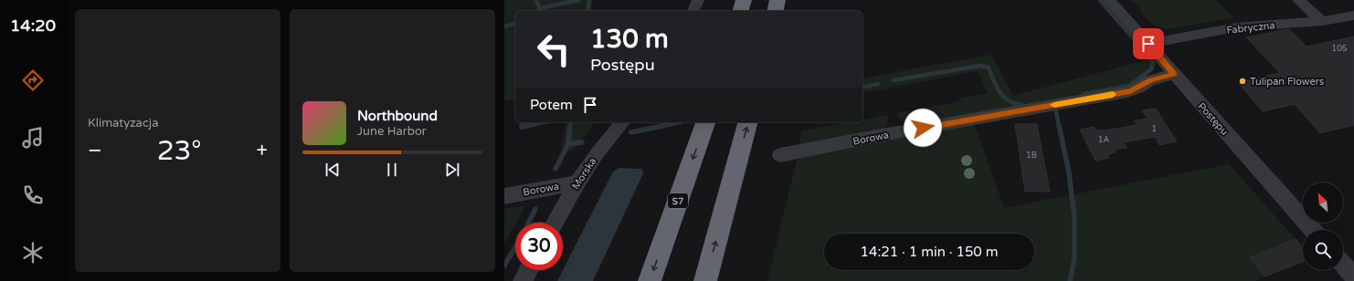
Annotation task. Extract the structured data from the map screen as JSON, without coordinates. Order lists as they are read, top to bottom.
{
  "streets": {
    "highway": ["S7"],
    "street": [
      "Fabryczna",
      "Postępu",
      "Borowa",
      "Morska"
    ]
  },
  "crossings": [
    ["Fabryczna", "Postępu"],
    ["Postępu", "Borowa"],
    ["Borowa", "Morska"]
  ],
  "places": ["Tulipan Flowers"],
  "house_numbers": [
    "105",
    "1",
    "1A",
    "1B"
  ],
  "north": "top left",
  "page": {
    "tabs": "14:20",
    "tile": "Klimatyzacja",
    "turn": ["130 m", "Postępu"],
    "then": "Potem",
    "song": ["Northbound", "June Harbor"],
    "heat": ["−", "23°", "+"],
    "limit": "30",
    "trip": "14:21 · 1 min · 150 m"
  }
}
